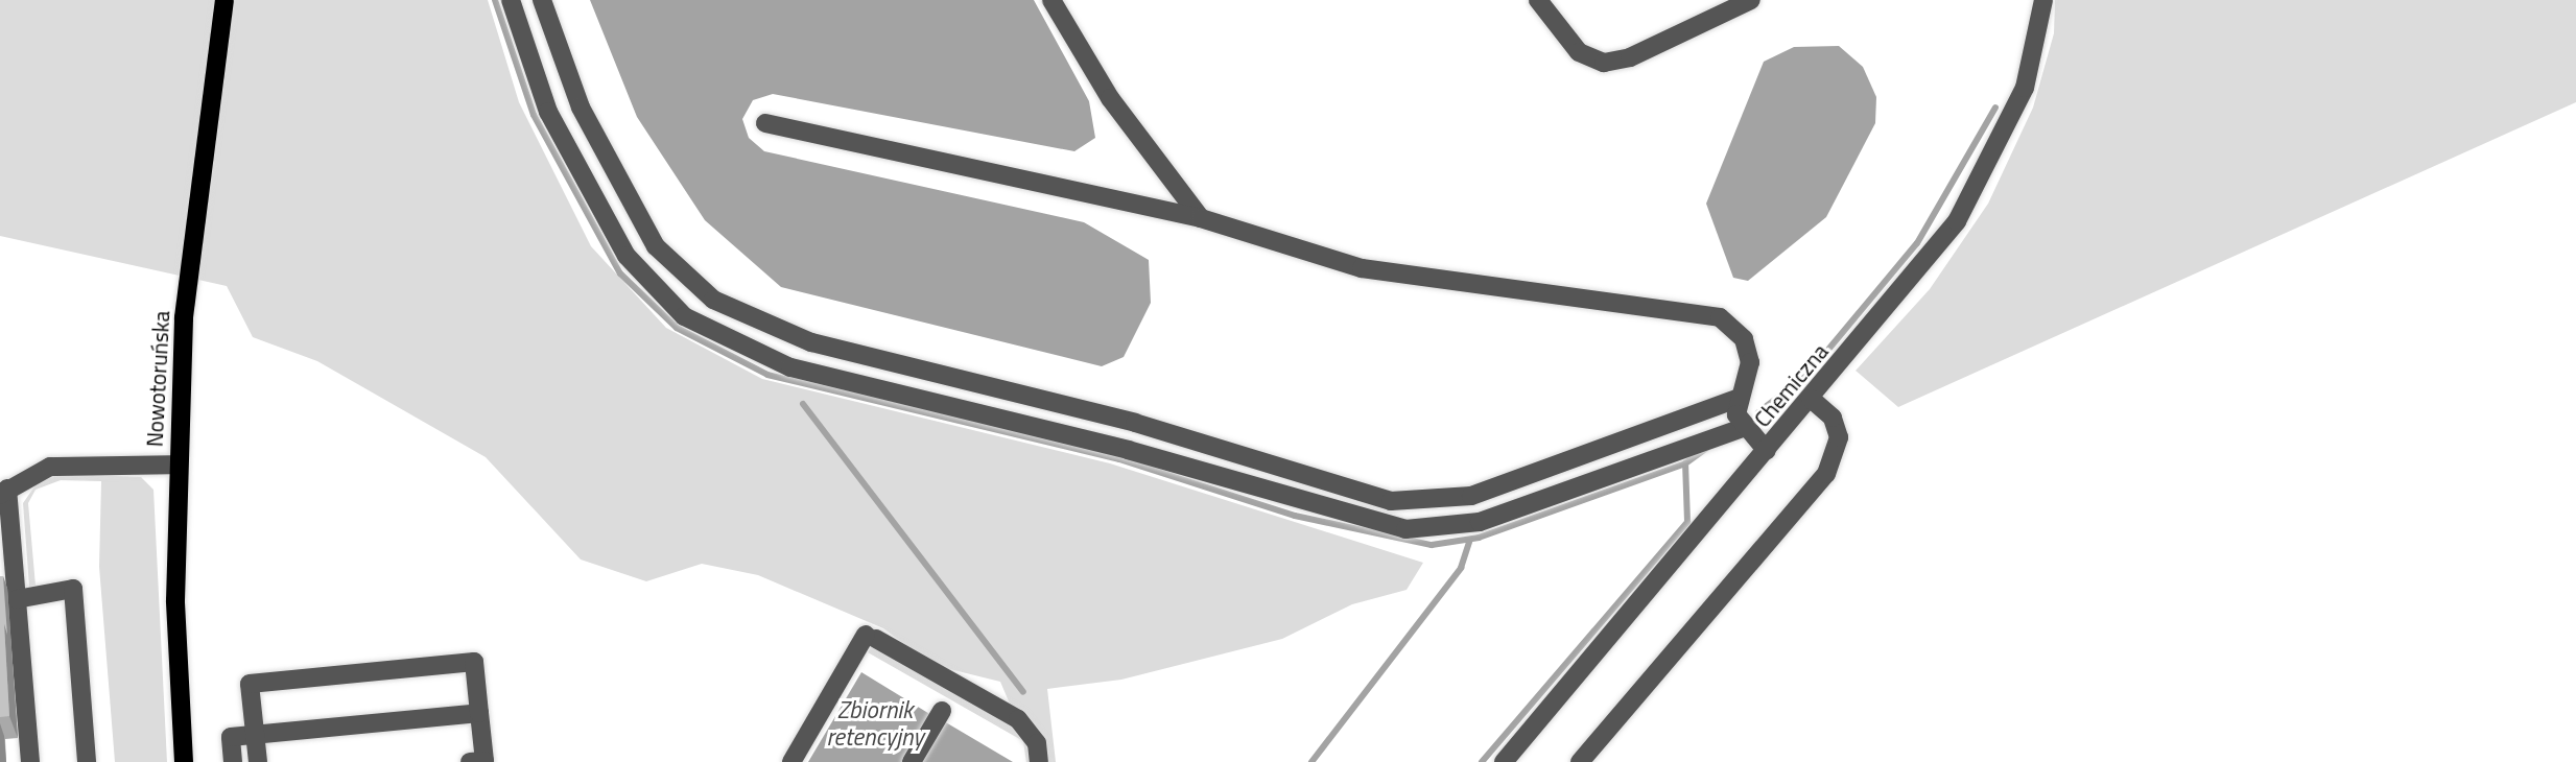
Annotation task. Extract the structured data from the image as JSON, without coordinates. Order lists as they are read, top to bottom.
{
  "streets": {
    "main road": ["Nowotoruńska"],
    "street": ["Chemiczna"]
  },
  "water": ["Zbiornik retencyjny"]
}
